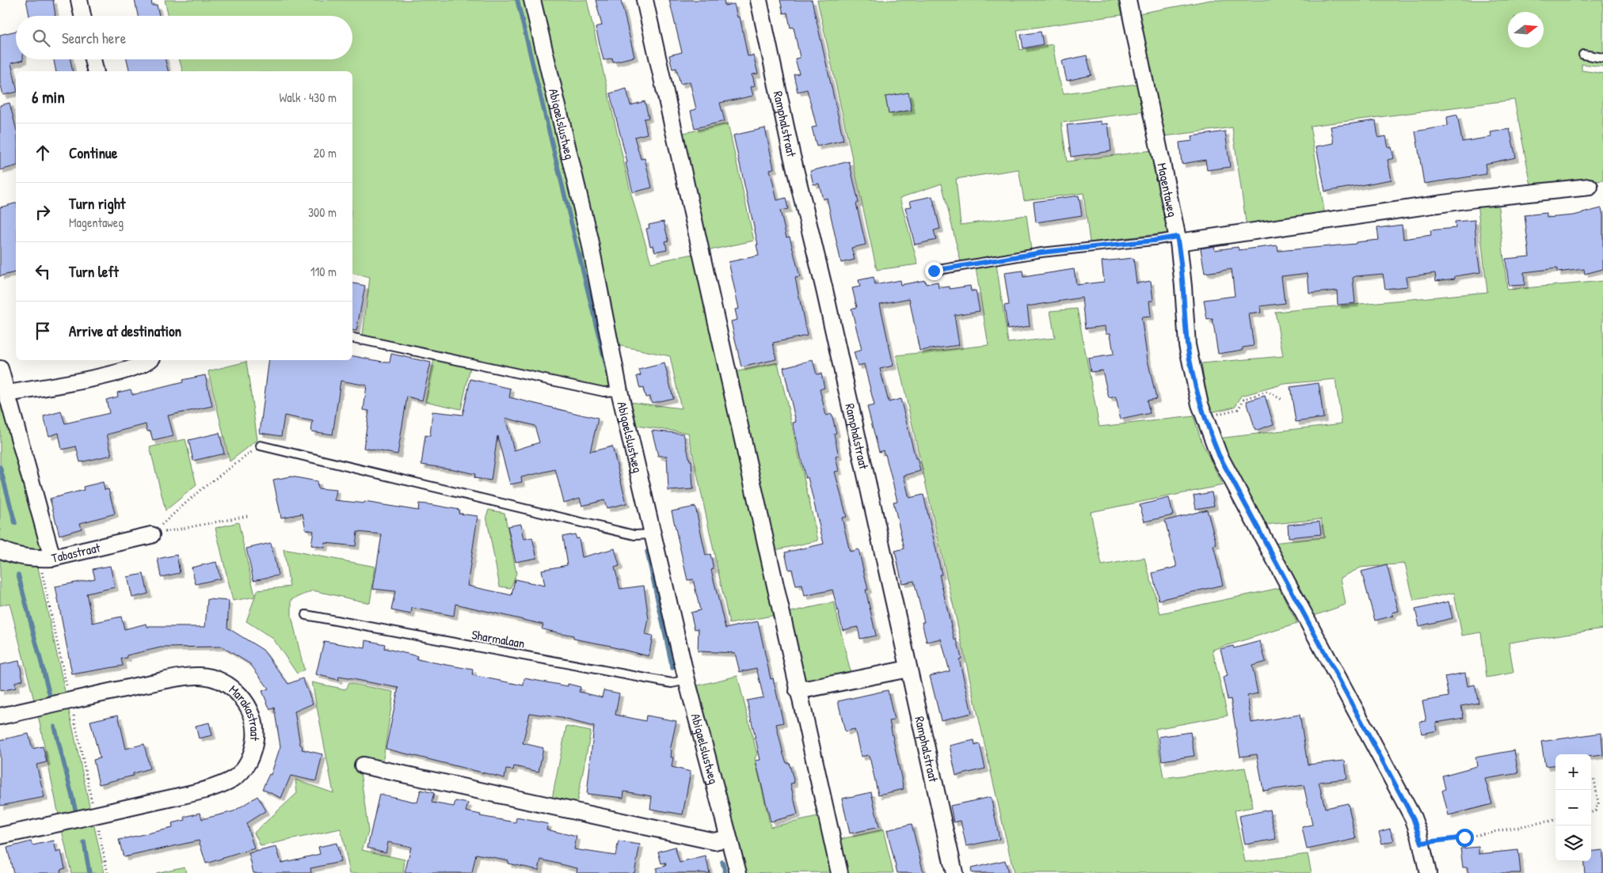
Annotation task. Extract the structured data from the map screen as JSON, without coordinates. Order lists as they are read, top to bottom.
{
  "streets": {
    "street": [
      "Ramphalstraat",
      "Abigaelslustweg",
      "Magentaweg",
      "Tabastraat",
      "Marakastraat"
    ],
    "lane": ["Sharmalaan"]
  },
  "crossings": [
    ["Abigaelslustweg", "Sharmalaan"]
  ],
  "north": "right",
  "page": {
    "search": "Search here",
    "heading": ["6 min", "Walk · 430 m"],
    "list": [
      ["Continue", "20 m"],
      ["Turn right", "Magentaweg", "300 m"],
      ["Turn left", "110 m"],
      "Arrive at destination"
    ],
    "map_buttons": ["+", "−"]
  }
}
